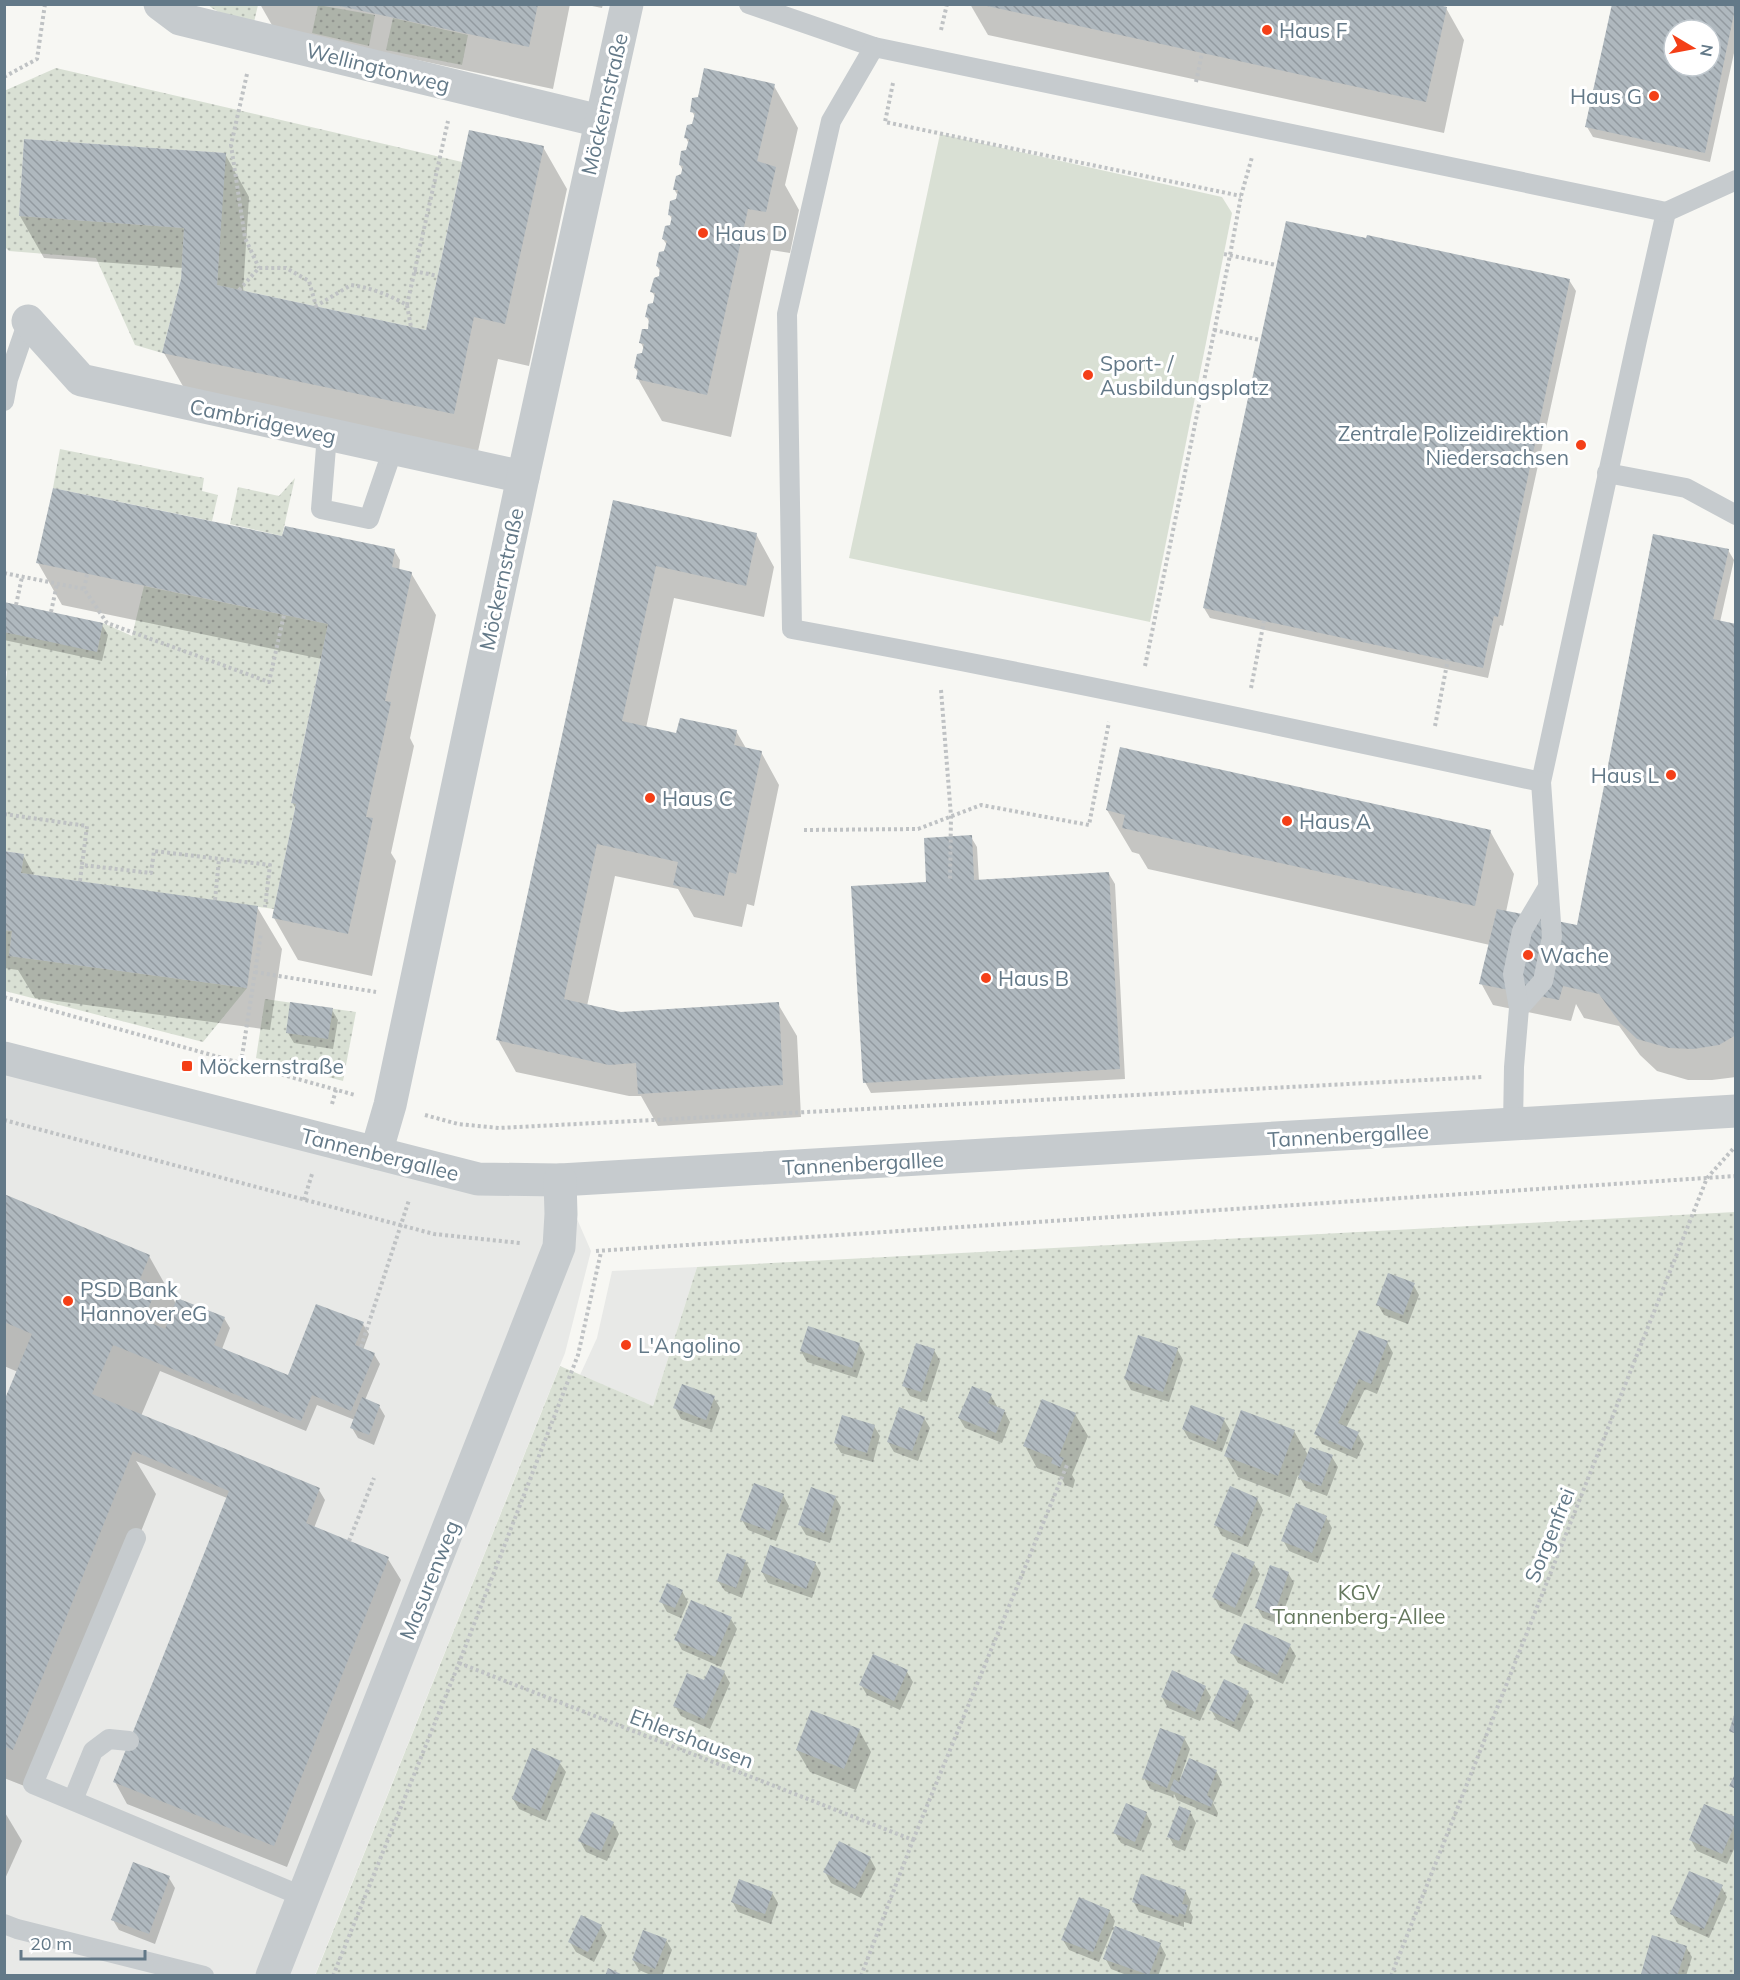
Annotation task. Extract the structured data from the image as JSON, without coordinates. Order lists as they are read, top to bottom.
{
  "streets": {
    "street": [
      "Wellingtonweg",
      "Möckernstraße",
      "Cambridgeweg",
      "Tannenbergallee",
      "Masurenweg"
    ],
    "path": ["Sorgenfrei", "Ehlershausen"]
  },
  "crossings": [
    ["Wellingtonweg", "Möckernstraße"],
    ["Möckernstraße", "Cambridgeweg"],
    ["Möckernstraße", "Tannenbergallee"],
    ["Tannenbergallee", "Sorgenfrei"],
    ["Tannenbergallee", "Masurenweg"]
  ],
  "parks": ["KGV Tannenberg-Allee"],
  "places": {
    "other": [
      "Haus F",
      "Haus G",
      "Haus D",
      "Sport- / Ausbildungsplatz",
      "Zentrale Polizeidirektion Niedersachsen",
      "Haus L",
      "Haus C",
      "Haus A",
      "Wache",
      "Haus B",
      "PSD Bank Hannover eG",
      "L'Angolino"
    ],
    "transit": ["Möckernstraße"]
  },
  "scale_bar": "20 m",
  "north": "right"
}
